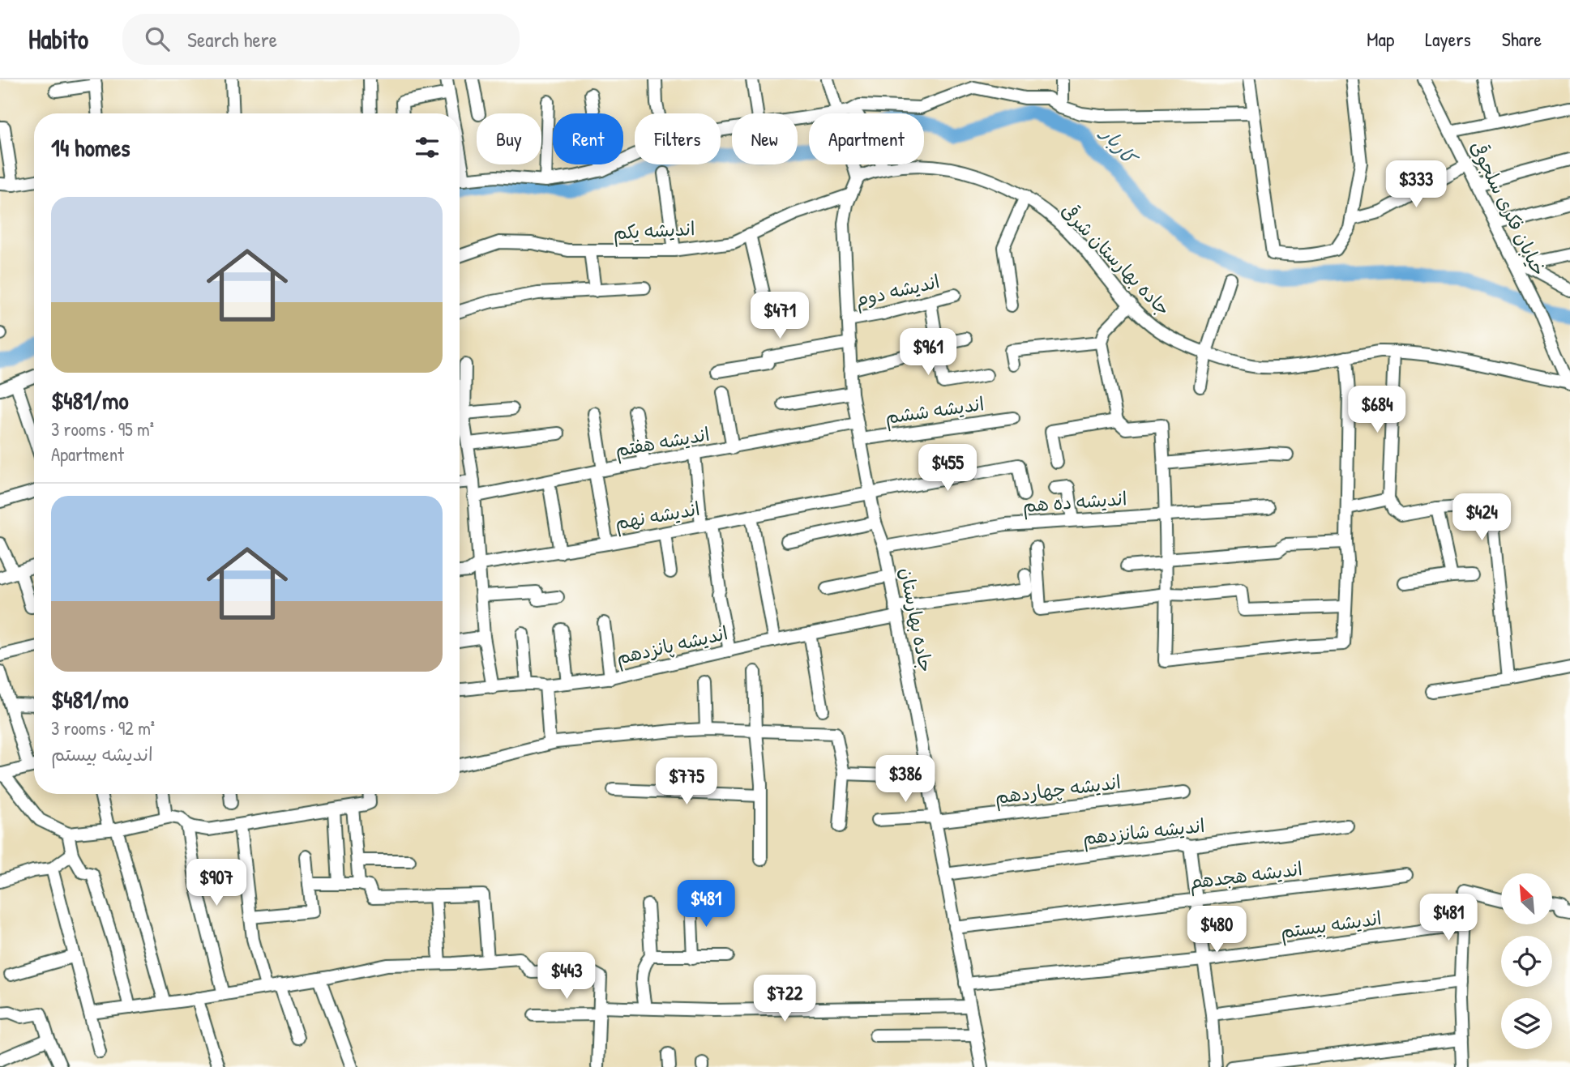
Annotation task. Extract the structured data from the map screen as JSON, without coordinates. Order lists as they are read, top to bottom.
{
  "streets": {
    "street": [
      "خیابان فکری سلجوقی",
      "اندیشه یکم",
      "جاده بهارستان شرقی",
      "اندیشه دوم",
      "اندیشه ششم",
      "اندیشه هفتم",
      "اندیشه ده هم",
      "اندیشه نهم",
      "جاده بهارستان",
      "اندیشه پانزدهم",
      "اندیشه چهاردهم",
      "اندیشه شانزدهم",
      "اندیشه هجدهم",
      "اندیشه بیستم"
    ]
  },
  "crossings": [
    ["خیابان فکری سلجوقی", "جاده بهارستان شرقی"],
    ["اندیشه یکم", "جاده بهارستان"],
    ["اندیشه دوم", "جاده بهارستان"],
    ["اندیشه ششم", "جاده بهارستان"],
    ["اندیشه هفتم", "جاده بهارستان"],
    ["اندیشه ده هم", "جاده بهارستان"],
    ["اندیشه نهم", "جاده بهارستان"],
    ["جاده بهارستان", "اندیشه پانزدهم"],
    ["جاده بهارستان", "اندیشه چهاردهم"],
    ["جاده بهارستان", "اندیشه شانزدهم"],
    ["جاده بهارستان", "اندیشه هجدهم"],
    ["جاده بهارستان", "اندیشه بیستم"]
  ],
  "water": ["کاربار"],
  "north": "top left",
  "page": {
    "header": "Habito",
    "search": "Search here",
    "nav": ["Map", "Layers", "Share"],
    "chip": [
      "Buy",
      "Rent",
      "Filters",
      "New",
      "Apartment"
    ],
    "heading": "14 homes",
    "price": [
      "$333",
      "$471",
      "$961",
      "$684",
      "$455",
      "$424",
      "$386",
      "$775",
      "$907",
      "$481",
      "$481",
      "$480",
      "$443",
      "$722"
    ],
    "list": [
      {
        "name": "$481/mo",
        "note": "3 rooms · 95 m² · Apartment"
      },
      {
        "name": "$481/mo",
        "note": "3 rooms · 92 m² · اندیشه بیستم"
      }
    ]
  }
}
